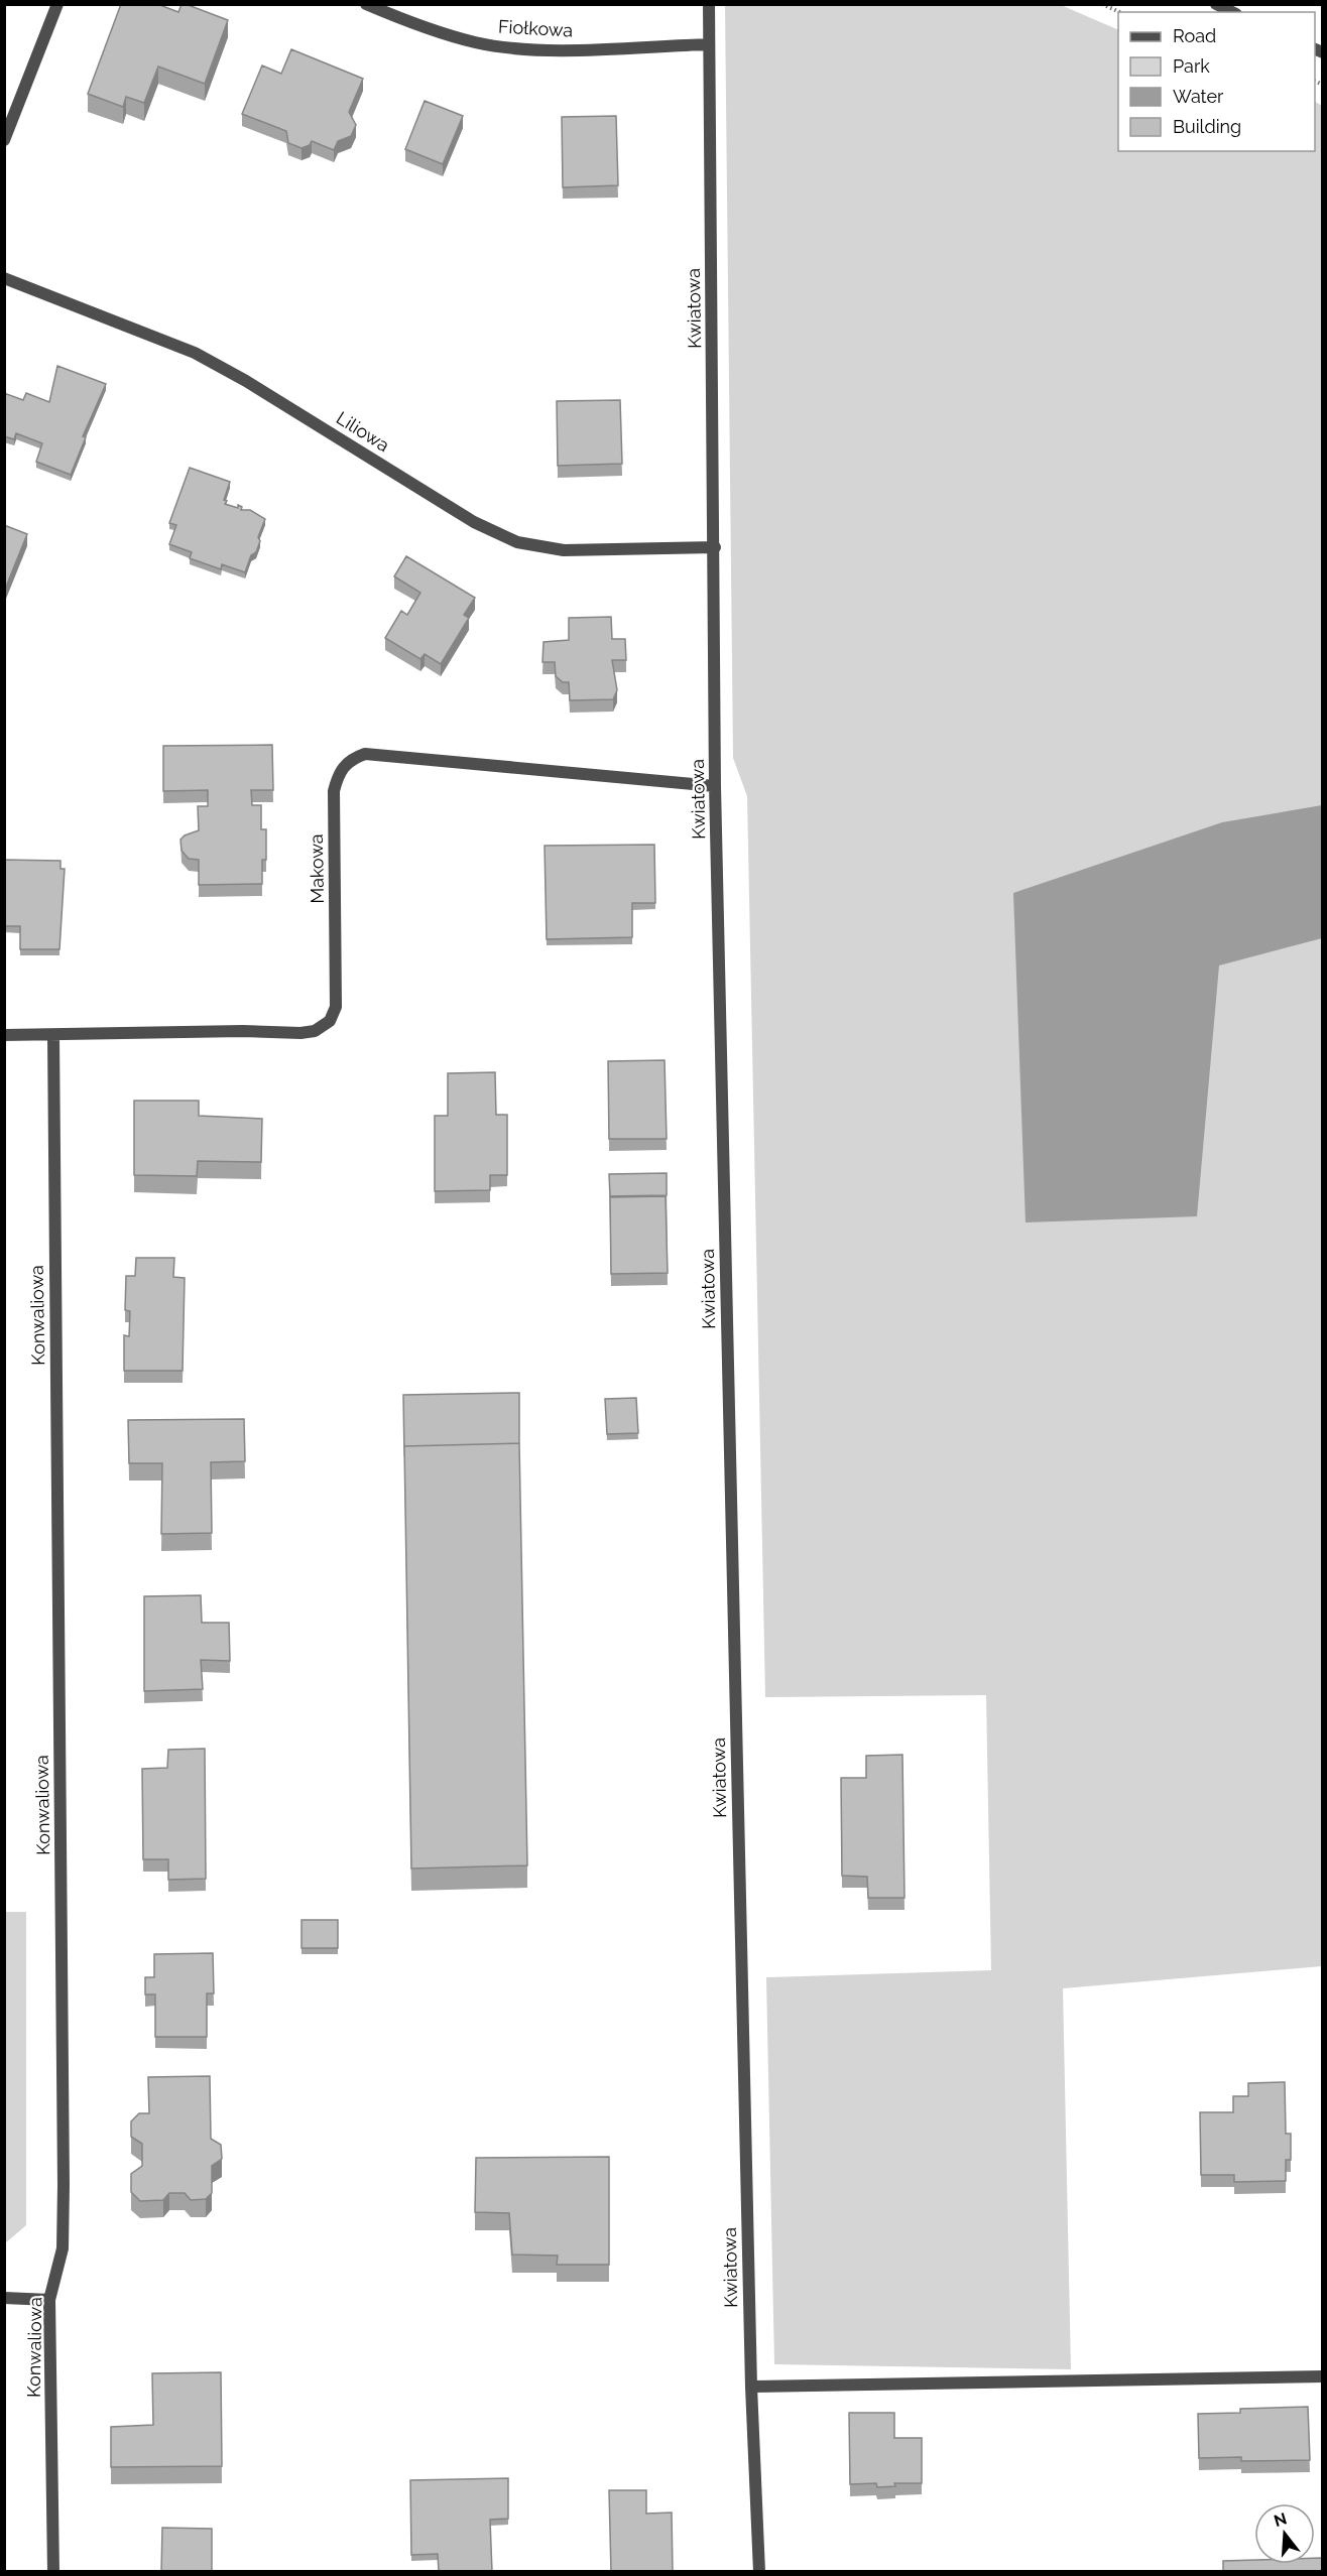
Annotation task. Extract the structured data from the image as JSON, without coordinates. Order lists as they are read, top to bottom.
{
  "streets": {
    "street": [
      "Fiołkowa",
      "Kwiatowa",
      "Liliowa",
      "Makowa",
      "Konwaliowa"
    ]
  },
  "crossings": [
    ["Fiołkowa", "Kwiatowa"],
    ["Kwiatowa", "Liliowa"],
    ["Kwiatowa", "Makowa"],
    ["Makowa", "Konwaliowa"]
  ],
  "legend": [
    "Road",
    "Park",
    "Water",
    "Building"
  ],
  "north": "top"
}
